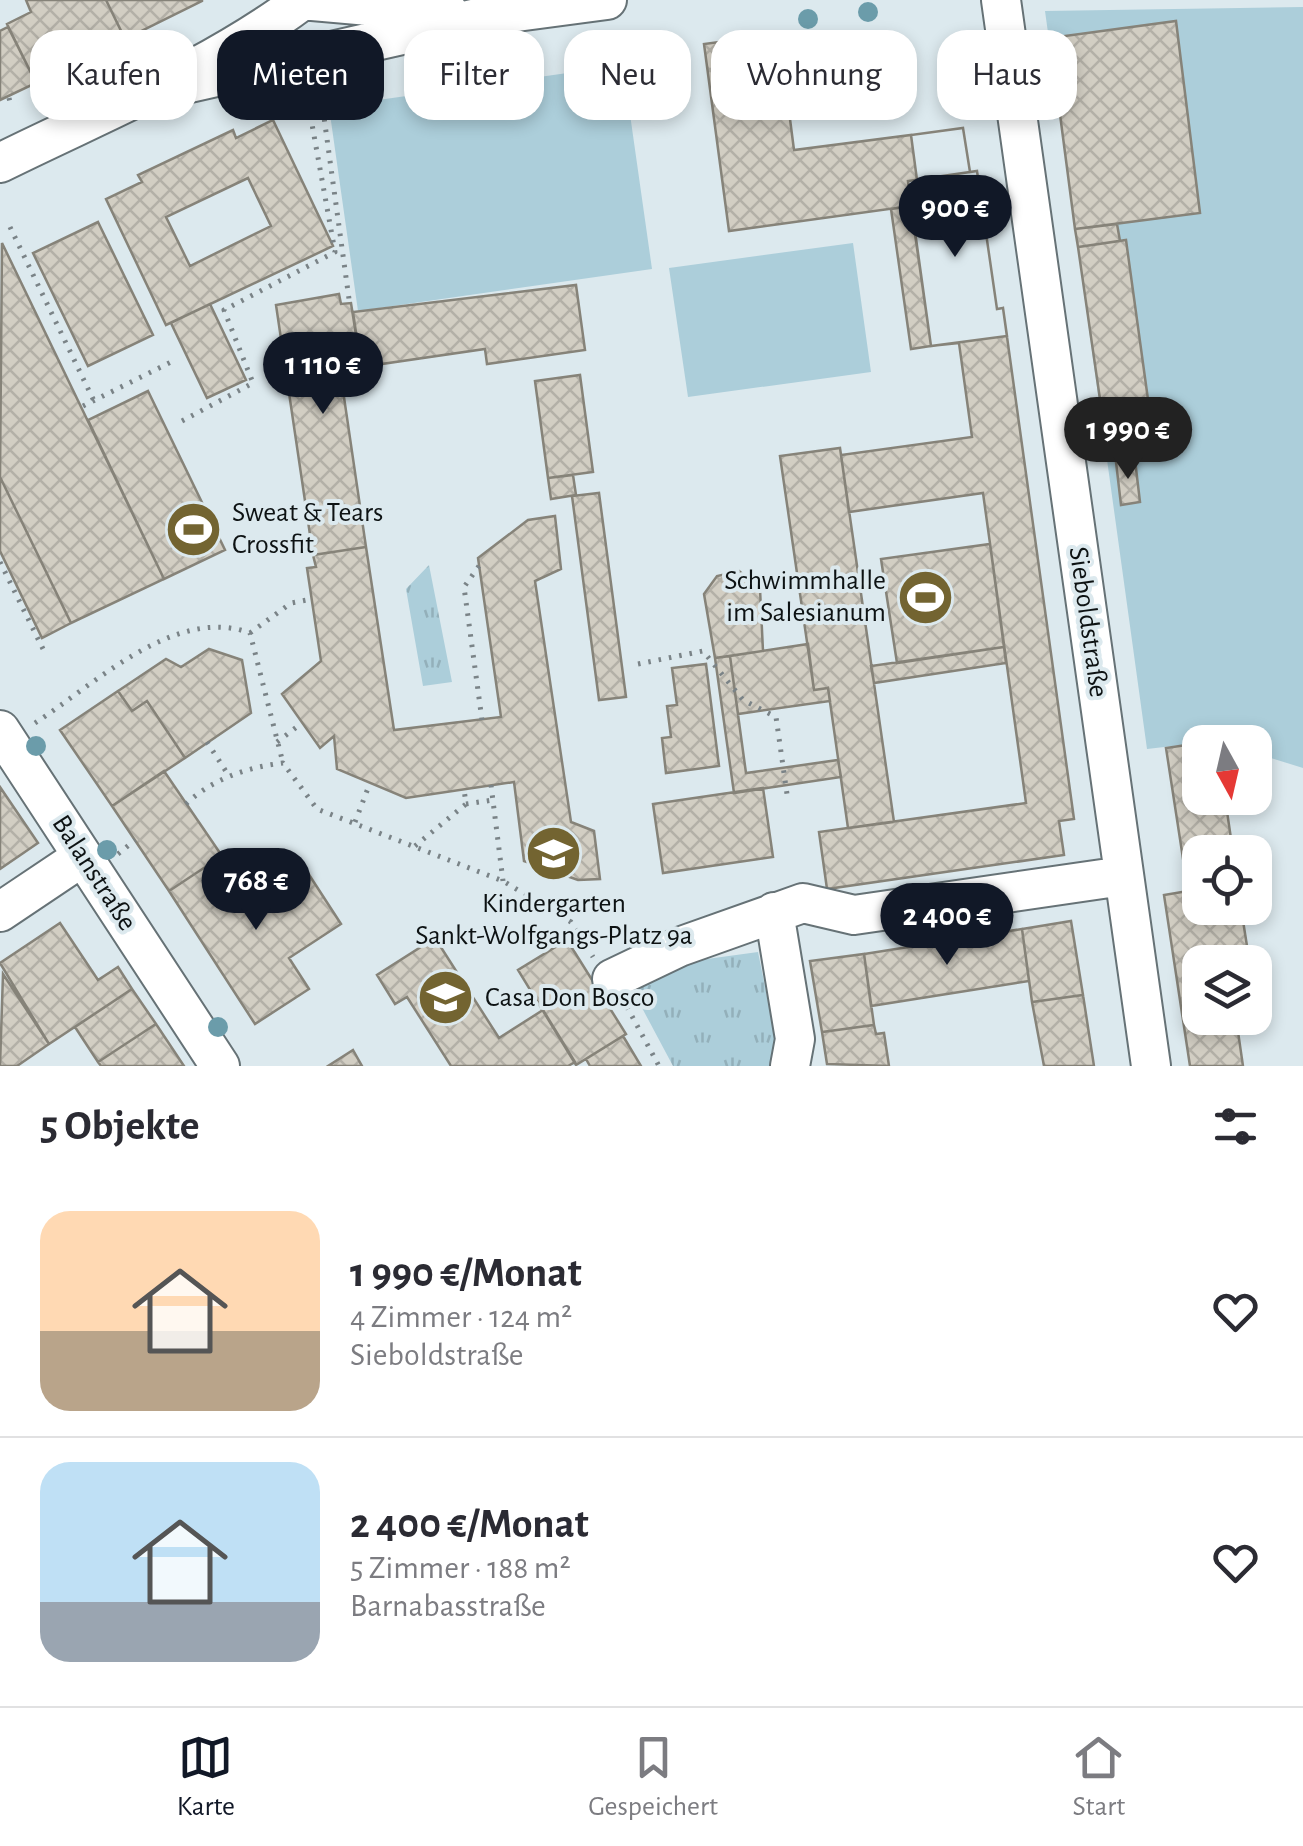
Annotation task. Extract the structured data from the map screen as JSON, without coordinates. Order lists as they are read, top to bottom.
{
  "streets": {
    "street": ["Sieboldstraße", "Balanstraße"]
  },
  "places": {
    "sports": ["Sweat & Tears Crossfit", "Schwimmhalle im Salesianum"],
    "school or university": ["Kindergarten Sankt-Wolfgangs-Platz 9a", "Casa Don Bosco"]
  },
  "north": "bottom",
  "page": {
    "chip": [
      "Kaufen",
      "Mieten",
      "Filter",
      "Neu",
      "Wohnung",
      "Haus"
    ],
    "price": [
      "900 €",
      "1 110 €",
      "1 990 €",
      "768 €",
      "2 400 €"
    ],
    "heading": "5 Objekte",
    "list": [
      {
        "name": "1 990 €/Monat",
        "note": "4 Zimmer · 124 m² · Sieboldstraße"
      },
      {
        "name": "2 400 €/Monat",
        "note": "5 Zimmer · 188 m² · Barnabasstraße"
      }
    ],
    "tabs": ["Karte", "Gespeichert", "Start"]
  }
}
